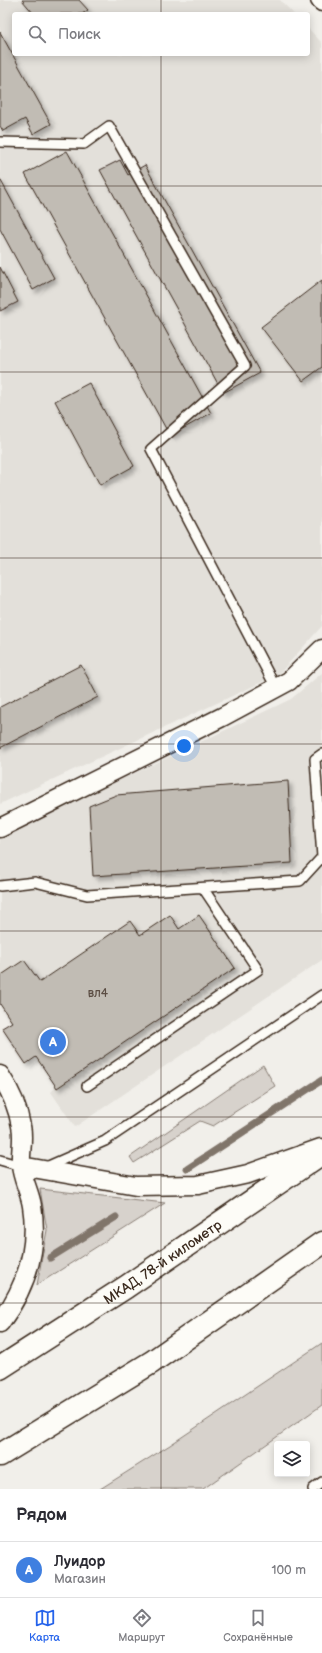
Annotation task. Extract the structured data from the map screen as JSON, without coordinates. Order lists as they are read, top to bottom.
{
  "streets": {
    "highway": ["МКАД, 78-й километр"]
  },
  "house_numbers": ["вл4"],
  "page": {
    "search": "Поиск",
    "pins": "A",
    "heading": "Рядом",
    "list": [
      {
        "mark": "A",
        "name": "Луидор",
        "note": "Магазин",
        "value": "100 m"
      }
    ],
    "nav": ["Карта", "Маршрут", "Сохранённые"]
  }
}
